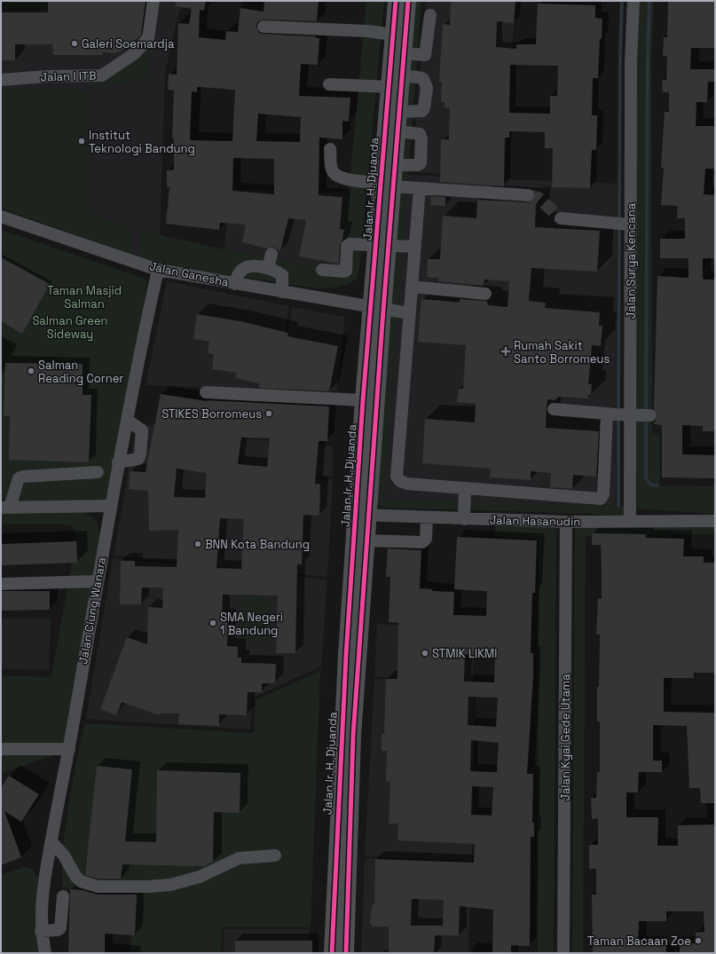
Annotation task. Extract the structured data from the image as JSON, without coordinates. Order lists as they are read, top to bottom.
{
  "streets": {
    "main road": ["Jalan Ir. H. Djuanda"],
    "street": [
      "Jalan I ITB",
      "Jalan Surya Kencana",
      "Jalan Ganesha",
      "Jalan Hasanudin",
      "Jalan Ciung Wanara",
      "Jalan Kyai Gede Utama"
    ]
  },
  "crossings": [
    ["Jalan Ir. H. Djuanda", "Jalan Ganesha"],
    ["Jalan Ir. H. Djuanda", "Jalan Hasanudin"],
    ["Jalan Surya Kencana", "Jalan Hasanudin"],
    ["Jalan Ganesha", "Jalan Ciung Wanara"],
    ["Jalan Hasanudin", "Jalan Kyai Gede Utama"]
  ],
  "parks": ["Taman Masjid Salman", "Salman Green Sideway"],
  "places": {
    "other": [
      "Galeri Soemardja",
      "Institut Teknologi Bandung",
      "Salman Reading Corner",
      "STIKES Borromeus",
      "BNN Kota Bandung",
      "SMA Negeri 1 Bandung",
      "STMIK LIKMI",
      "Taman Bacaan Zoe"
    ],
    "health": ["Rumah Sakit Santo Borromeus"]
  }
}
